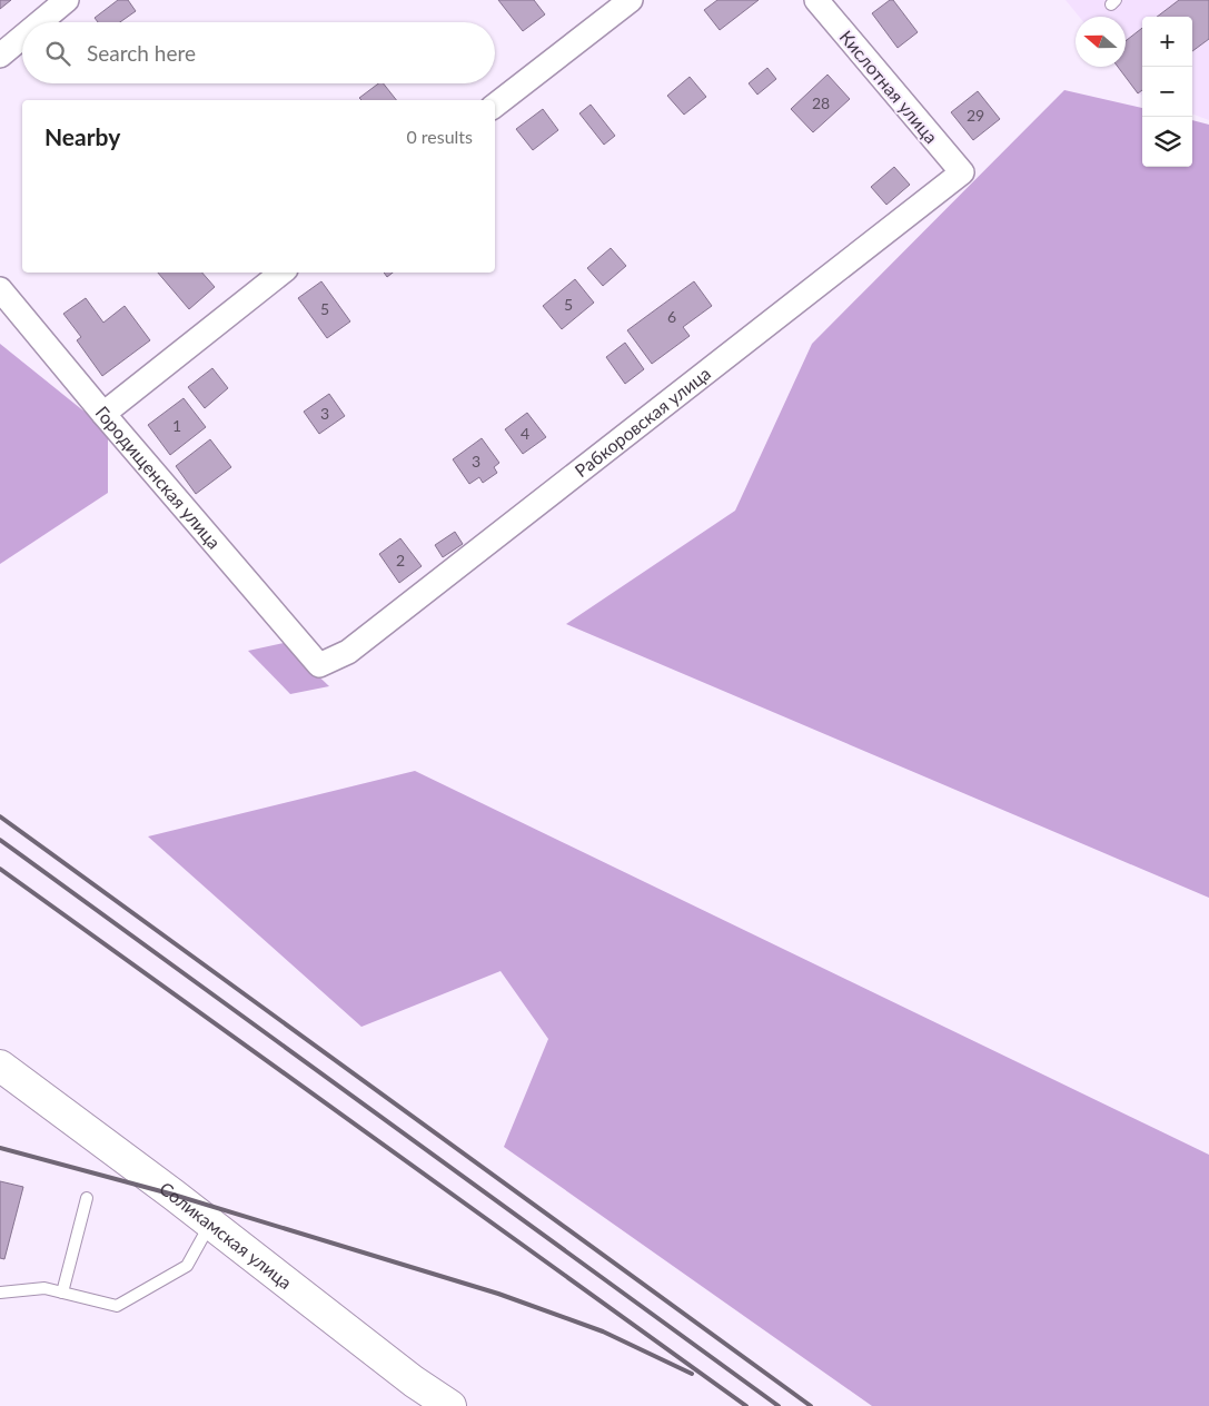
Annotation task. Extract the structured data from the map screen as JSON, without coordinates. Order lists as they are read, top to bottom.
{
  "streets": {
    "main road": ["Соликамская улица"],
    "street": ["Кислотная улица", "Рабкоровская улица", "Городищенская улица"]
  },
  "crossings": [
    ["Кислотная улица", "Рабкоровская улица"],
    ["Рабкоровская улица", "Городищенская улица"]
  ],
  "house_numbers": [
    "28",
    "29",
    "5",
    "5",
    "6",
    "3",
    "1",
    "4",
    "3",
    "2"
  ],
  "north": "left",
  "page": {
    "map_buttons": ["+", "−"],
    "search": "Search here",
    "heading": ["Nearby", "0 results"]
  }
}
